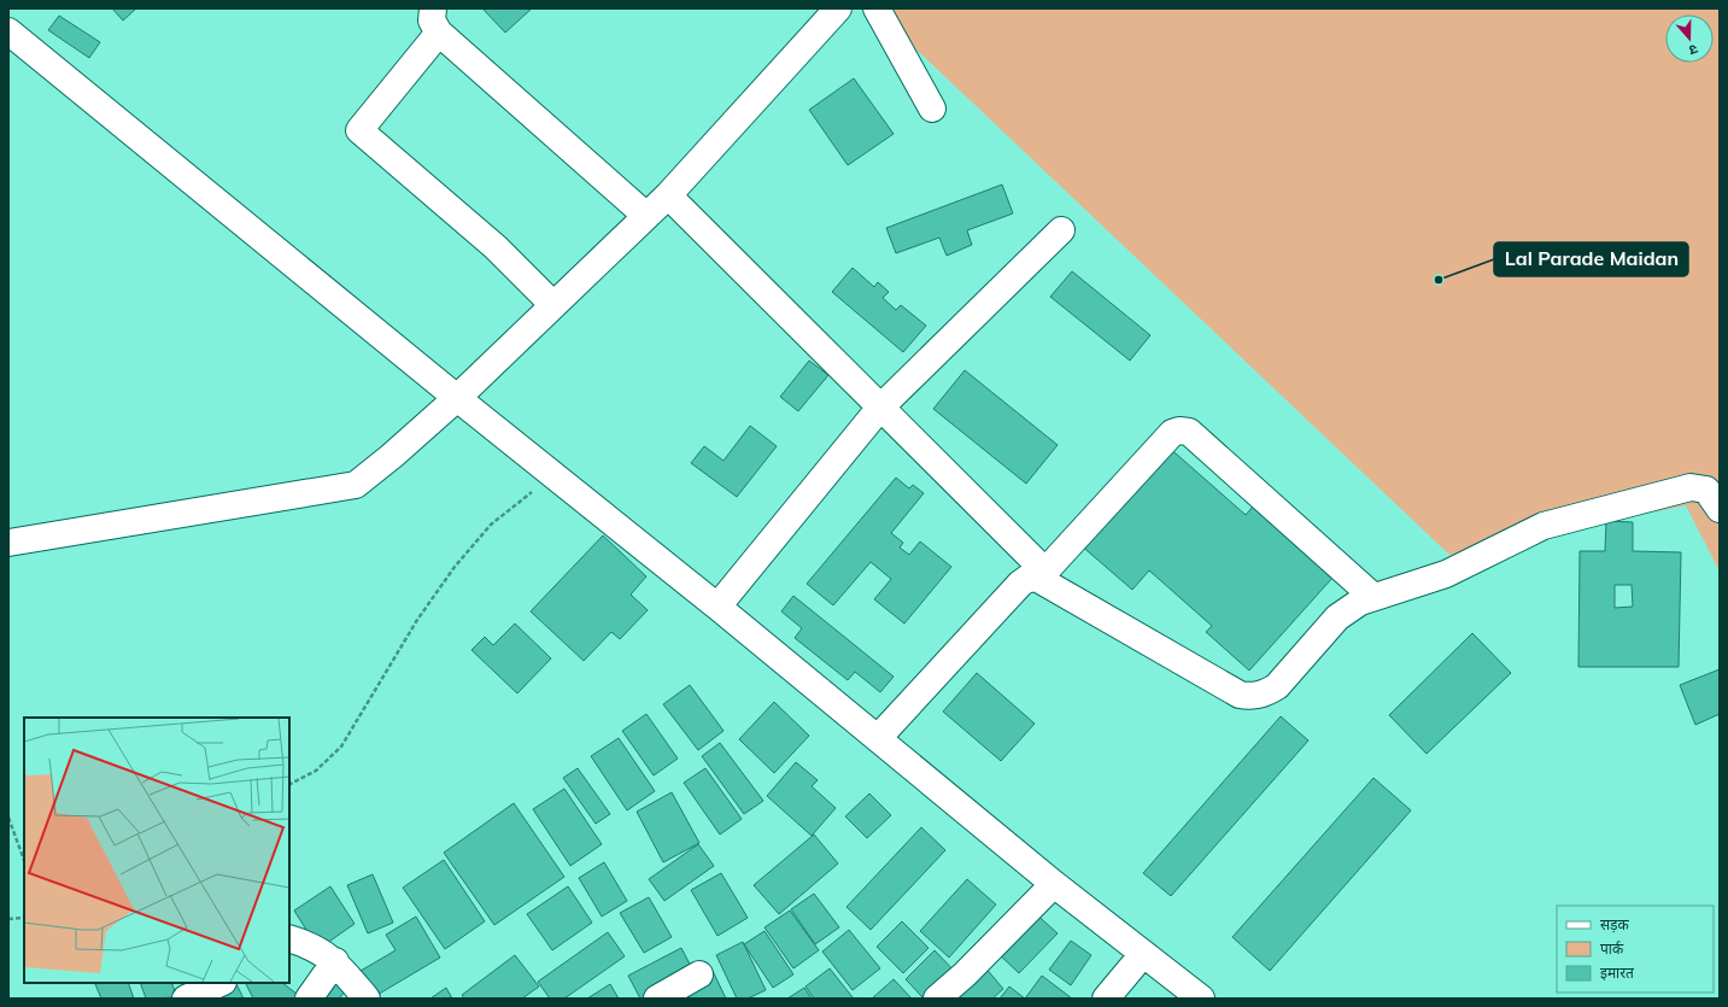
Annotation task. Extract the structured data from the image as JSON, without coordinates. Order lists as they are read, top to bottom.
{
  "places": ["Lal Parade Maidan"],
  "legend": ["सड़क", "पार्क", "इमारत"],
  "north": "bottom"
}
